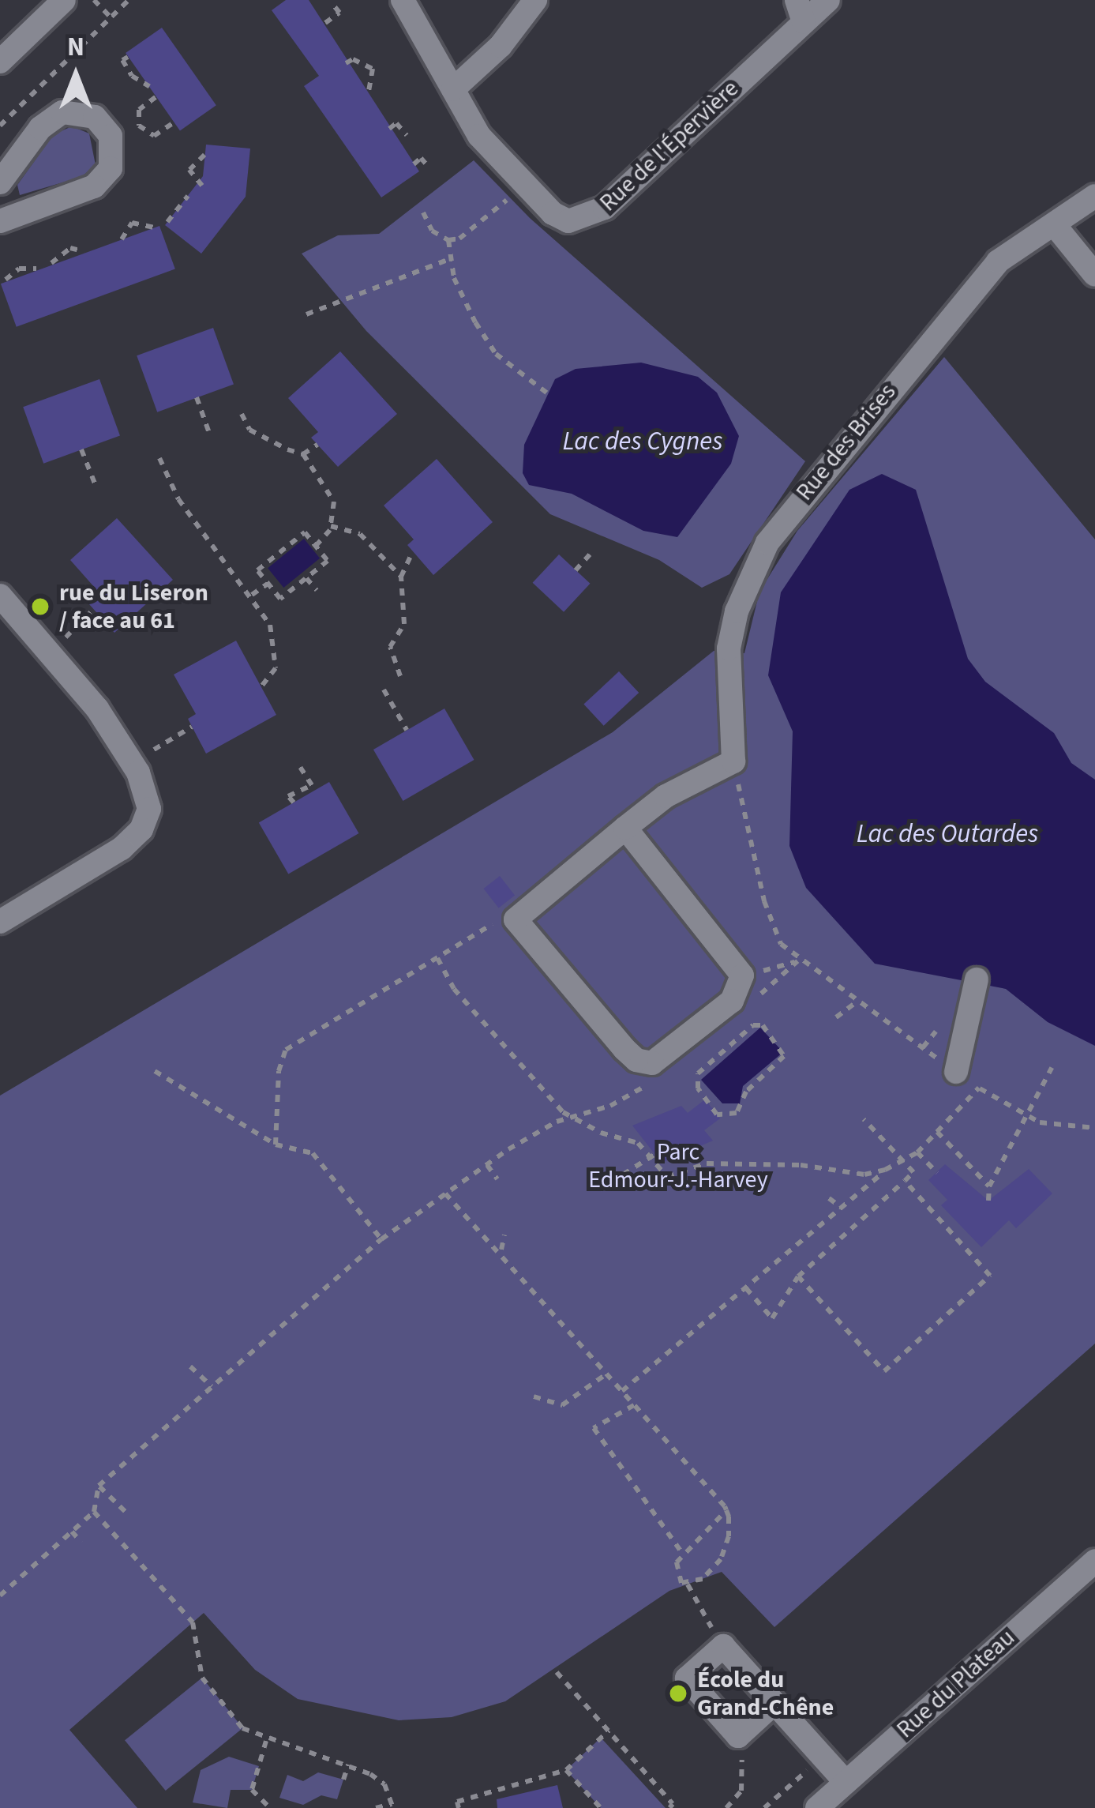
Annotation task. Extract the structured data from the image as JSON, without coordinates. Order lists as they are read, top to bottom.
{
  "streets": {
    "street": ["Rue de l'Épervière", "Rue des Brises", "Rue du Plateau"]
  },
  "water": ["Lac des Cygnes", "Lac des Outardes"],
  "parks": ["Parc Edmour-J.-Harvey"],
  "places": ["rue du Liseron / face au 61", "École du Grand-Chêne"],
  "north": "top"
}
